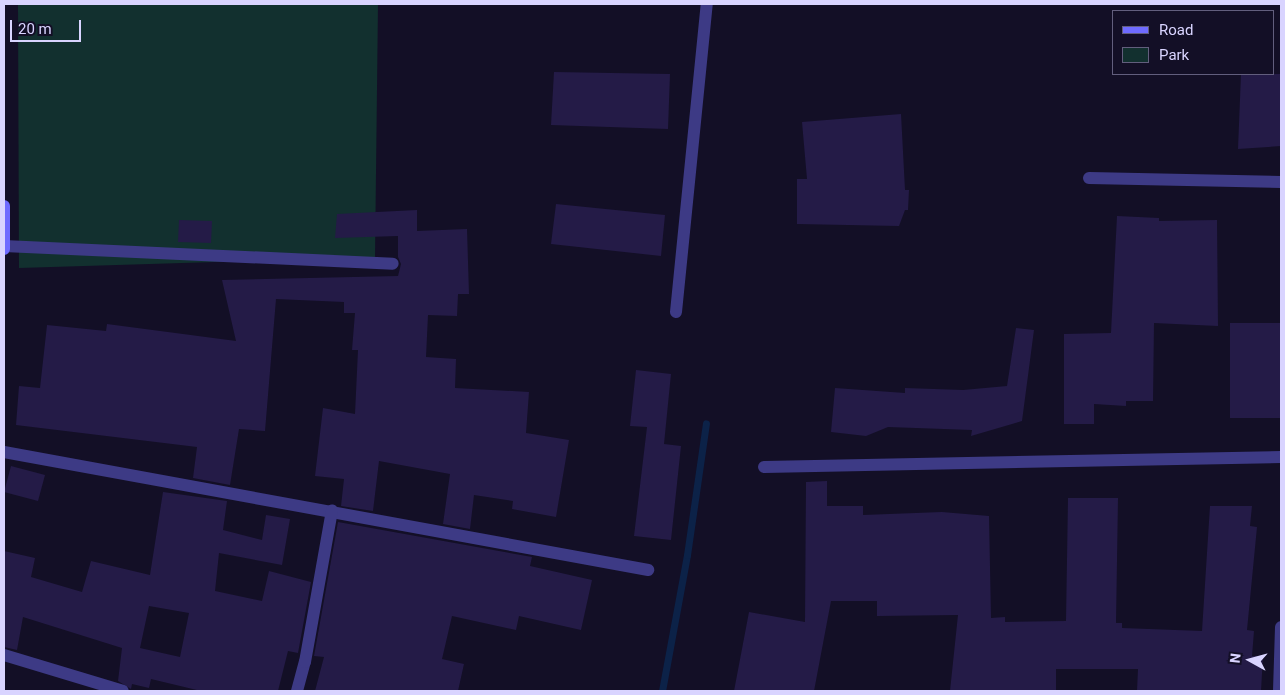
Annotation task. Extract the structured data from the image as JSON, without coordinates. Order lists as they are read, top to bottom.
{
  "legend": ["Road", "Park"],
  "scale_bar": "20 m",
  "north": "left"
}
